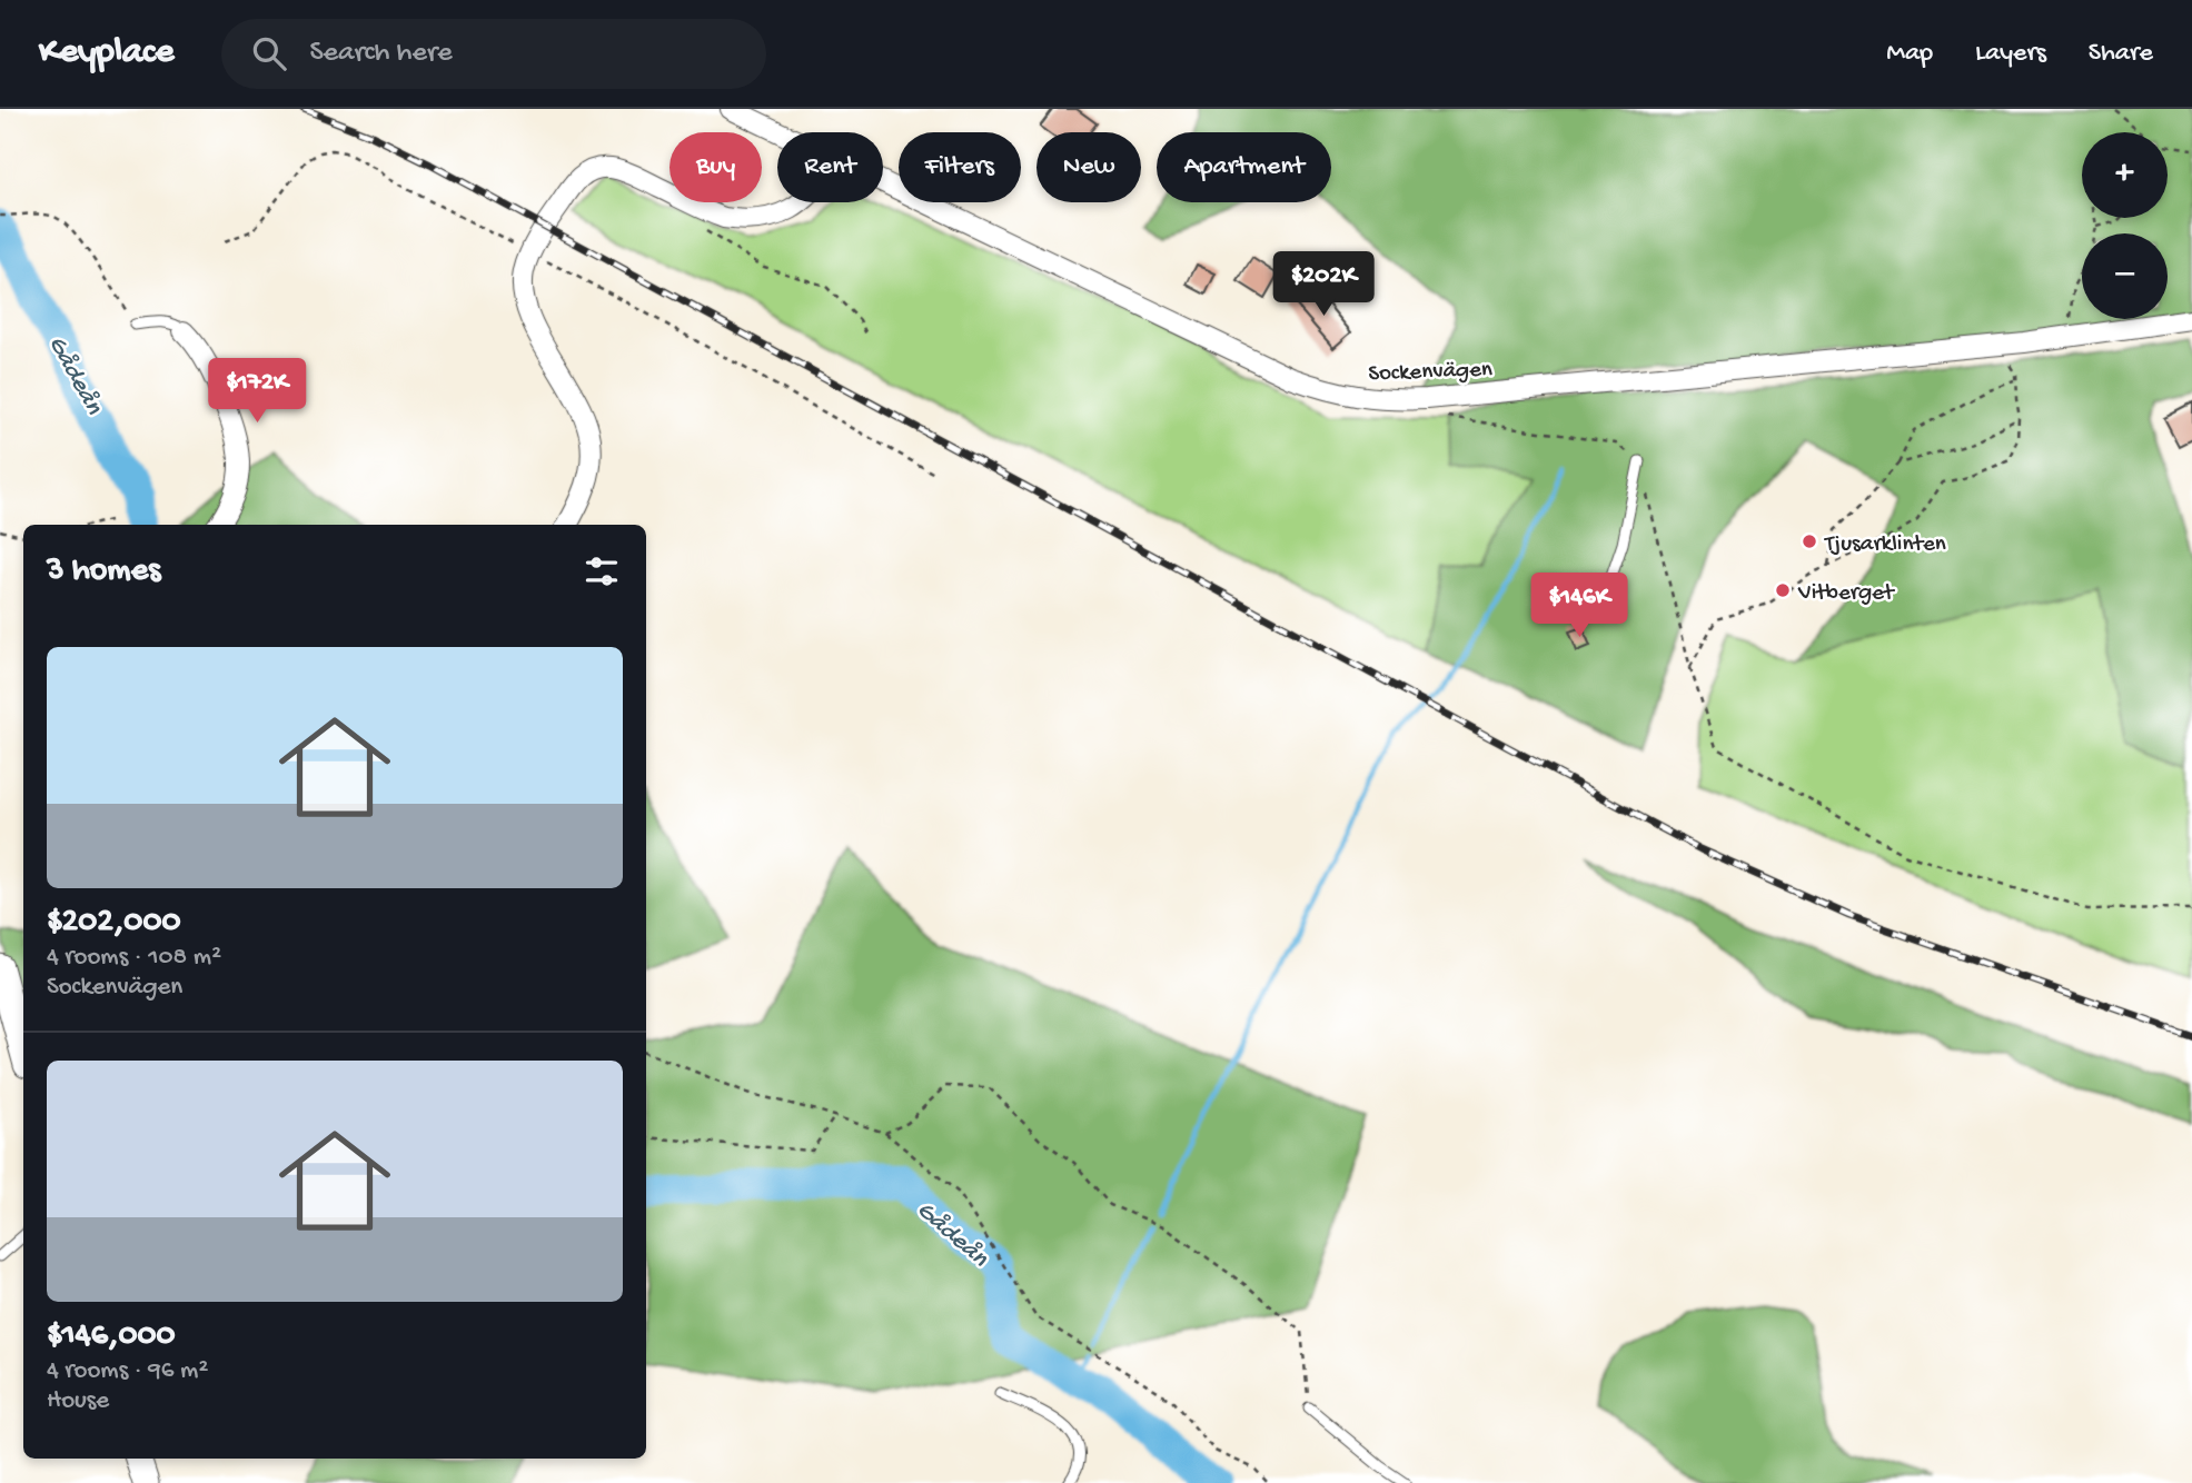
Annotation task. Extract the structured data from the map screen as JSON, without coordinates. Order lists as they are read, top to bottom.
{
  "streets": {
    "street": ["Sockenvägen"]
  },
  "water": ["Gådeån"],
  "places": ["Tjusarklinten", "Vitberget"],
  "page": {
    "header": "Keyplace",
    "search": "Search here",
    "nav": ["Map", "Layers", "Share"],
    "map_buttons": ["+", "−"],
    "chip": [
      "Buy",
      "Rent",
      "Filters",
      "New",
      "Apartment"
    ],
    "price": ["$202K", "$172K", "$146K"],
    "heading": "3 homes",
    "list": [
      {
        "name": "$202,000",
        "note": "4 rooms · 108 m² · Sockenvägen"
      },
      {
        "name": "$146,000",
        "note": "4 rooms · 96 m² · House"
      }
    ]
  }
}
